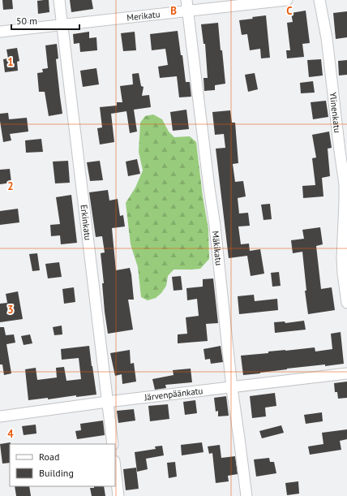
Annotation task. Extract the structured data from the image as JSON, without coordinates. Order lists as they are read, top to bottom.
{
  "streets": {
    "street": [
      "Merikatu",
      "Ylinenkatu",
      "Erkinkatu",
      "Mäkikatu",
      "Järvenpäänkatu"
    ]
  },
  "crossings": [
    ["Merikatu", "Erkinkatu"],
    ["Merikatu", "Mäkikatu"],
    ["Erkinkatu", "Järvenpäänkatu"],
    ["Mäkikatu", "Järvenpäänkatu"]
  ],
  "legend": ["Road", "Building"],
  "scale_bar": "50 m",
  "grid": {
    "columns": ["B", "C"],
    "rows": [
      "1",
      "2",
      "3",
      "4"
    ]
  }
}
